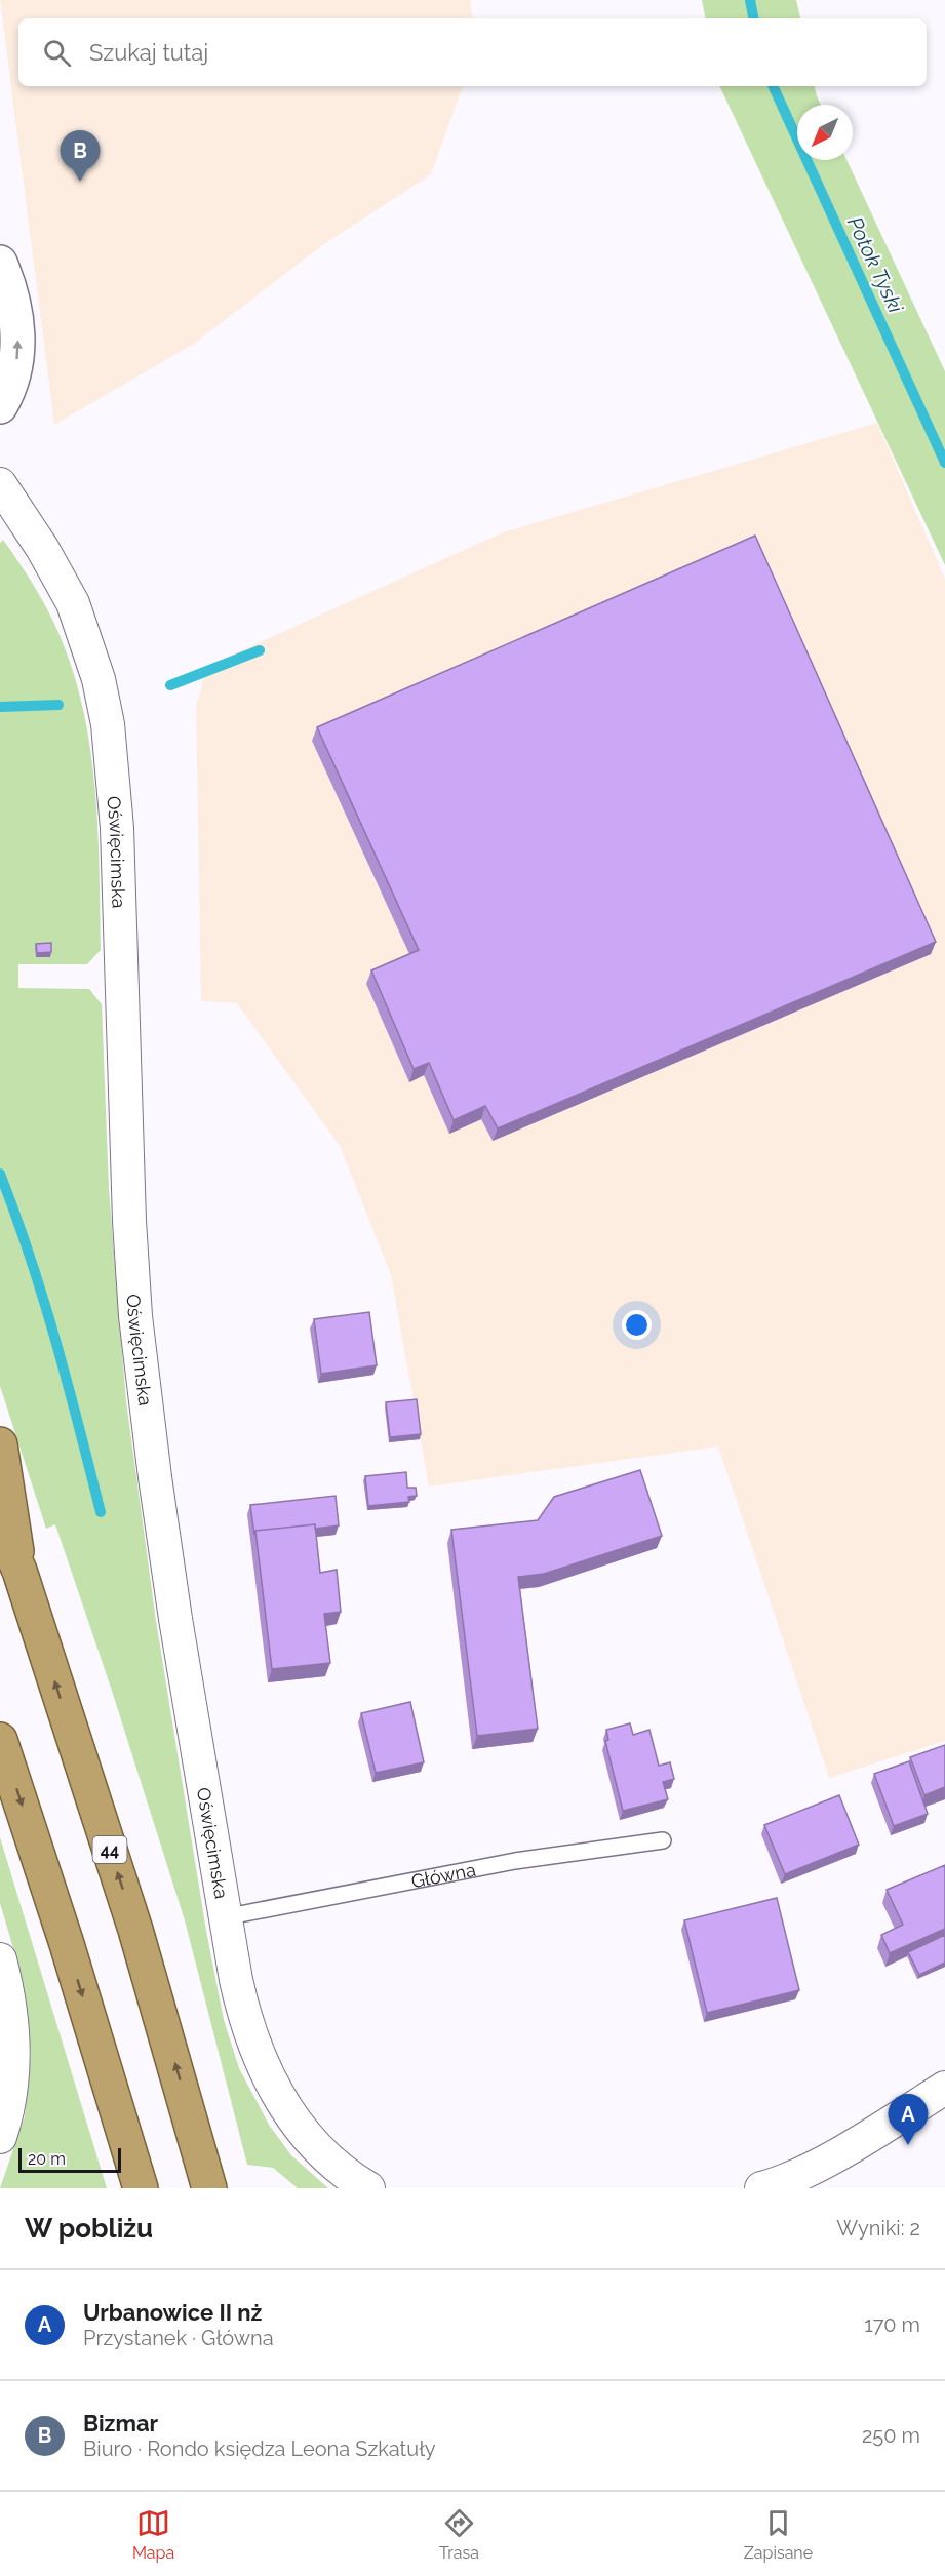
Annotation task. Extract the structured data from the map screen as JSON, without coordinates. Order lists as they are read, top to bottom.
{
  "streets": {
    "highway": ["44"],
    "street": ["Oświęcimska"],
    "lane": ["Główna"]
  },
  "crossings": [
    ["Oświęcimska", "Główna"]
  ],
  "water": ["Potok Tyski"],
  "scale_bar": "20 m",
  "north": "bottom left",
  "page": {
    "search": "Szukaj tutaj",
    "pins": ["B", "A"],
    "scale": "20 m",
    "heading": ["W pobliżu", "Wyniki: 2"],
    "list": [
      {
        "mark": "A",
        "name": "Urbanowice II nż",
        "note": "Przystanek · Główna",
        "value": "170 m"
      },
      {
        "mark": "B",
        "name": "Bizmar",
        "note": "Biuro · Rondo księdza Leona Szkatuły",
        "value": "250 m"
      }
    ],
    "nav": ["Mapa", "Trasa", "Zapisane"]
  }
}
